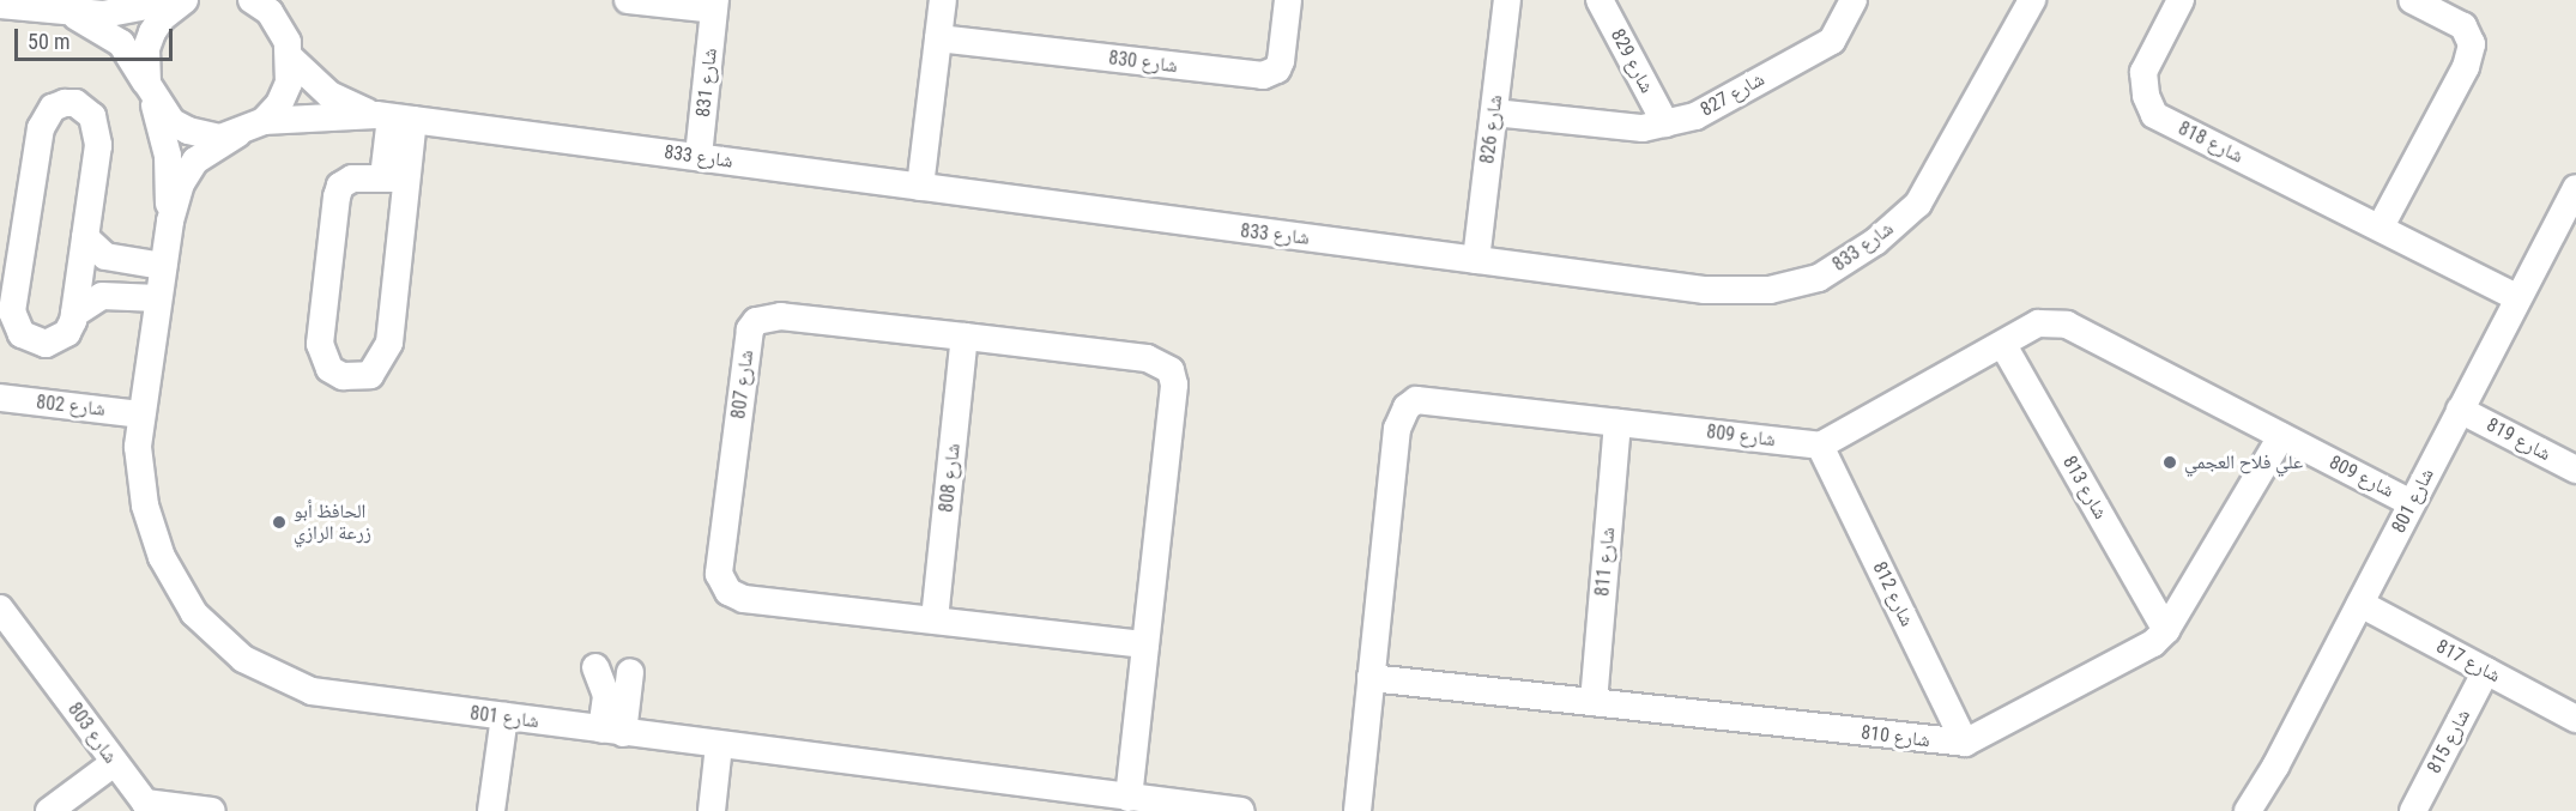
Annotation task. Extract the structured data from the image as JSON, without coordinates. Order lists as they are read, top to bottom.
{
  "streets": {
    "street": [
      "شارع 829",
      "شارع 830",
      "شارع 831",
      "شارع 827",
      "شارع 826",
      "شارع 818",
      "شارع 833",
      "شارع 807",
      "شارع 802",
      "شارع 809",
      "شارع 819",
      "شارع 808",
      "شارع 813",
      "شارع 801",
      "شارع 811",
      "شارع 812",
      "شارع 817",
      "شارع 803",
      "شارع 810",
      "شارع 815"
    ]
  },
  "crossings": [
    ["شارع 829", "شارع 827"],
    ["شارع 831", "شارع 833"],
    ["شارع 827", "شارع 826"],
    ["شارع 826", "شارع 833"],
    ["شارع 818", "شارع 801"],
    ["شارع 833", "شارع 801"],
    ["شارع 807", "شارع 808"],
    ["شارع 807", "شارع 801"],
    ["شارع 802", "شارع 801"],
    ["شارع 809", "شارع 813"],
    ["شارع 809", "شارع 801"],
    ["شارع 809", "شارع 811"],
    ["شارع 809", "شارع 812"],
    ["شارع 809", "شارع 810"],
    ["شارع 819", "شارع 801"],
    ["شارع 801", "شارع 817"],
    ["شارع 811", "شارع 810"],
    ["شارع 812", "شارع 810"],
    ["شارع 817", "شارع 815"]
  ],
  "places": ["علي فلاح العجمي", "الحافظ أبو زرعة الرازي"],
  "scale_bar": "50 m"
}
